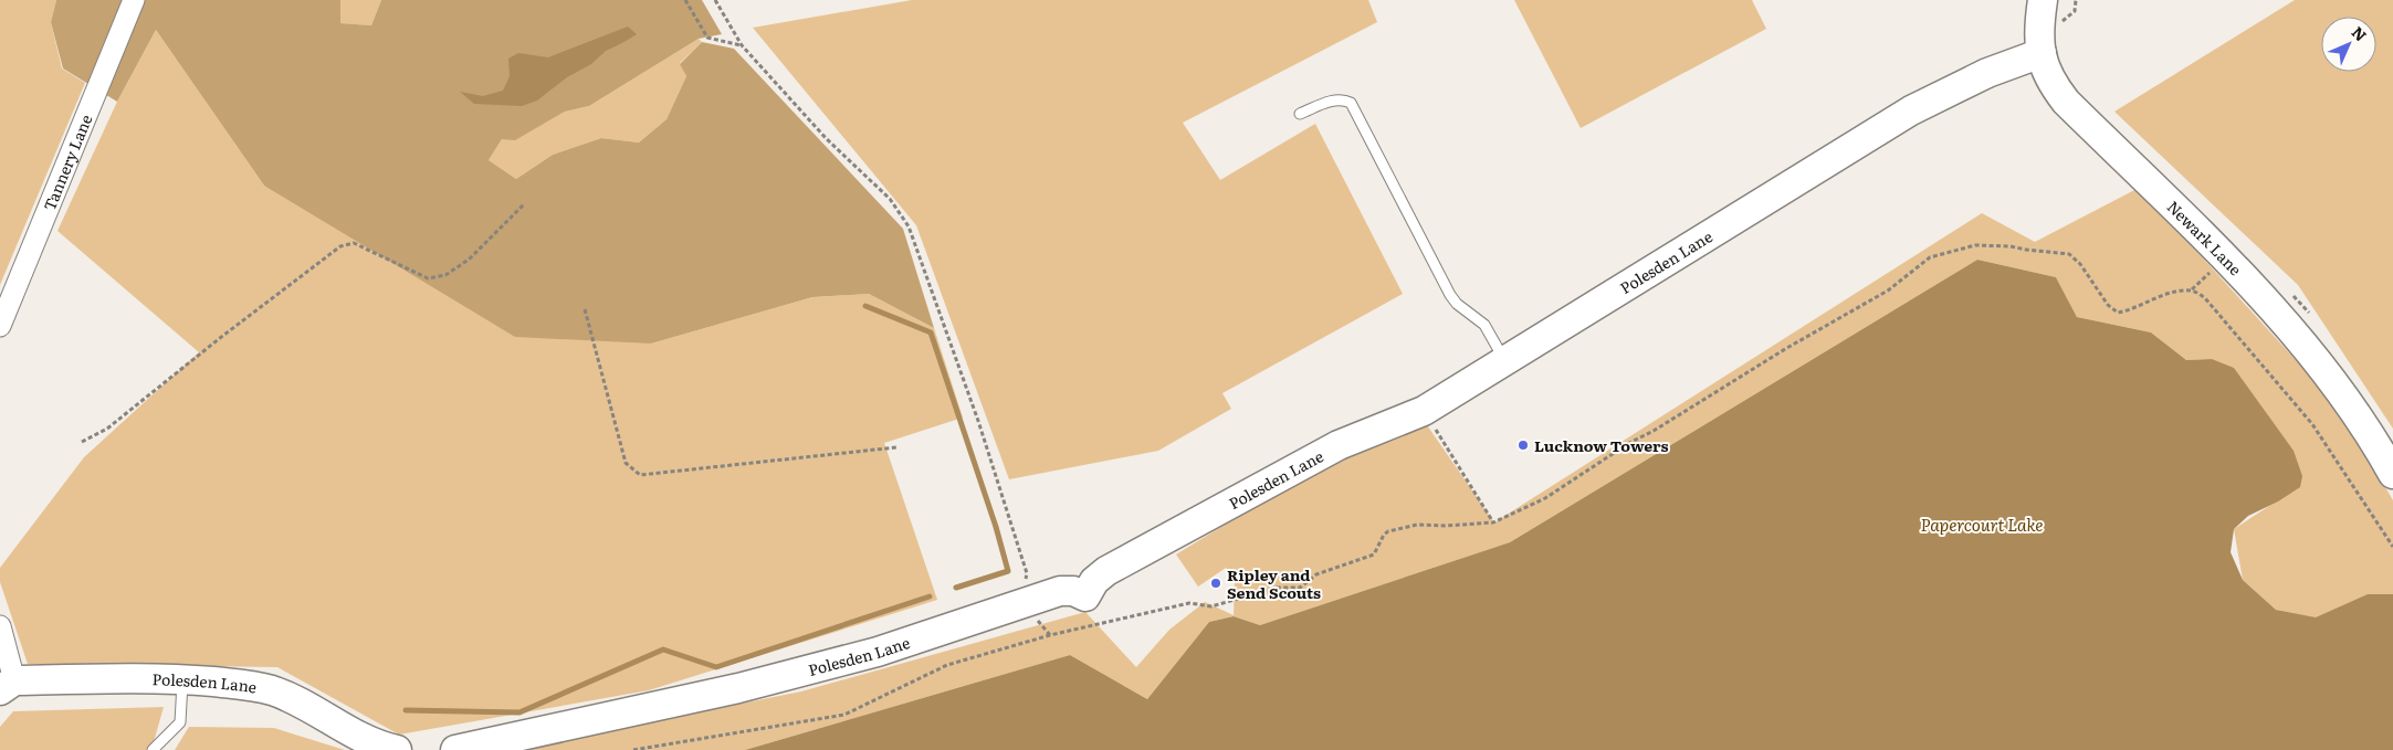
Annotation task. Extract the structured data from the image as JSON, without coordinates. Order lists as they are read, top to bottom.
{
  "streets": {
    "street": ["Tannery Lane", "Newark Lane", "Polesden Lane"]
  },
  "crossings": [
    ["Newark Lane", "Polesden Lane"]
  ],
  "water": ["Papercourt Lake"],
  "places": ["Lucknow Towers", "Ripley and Send Scouts"],
  "north": "top right"
}
